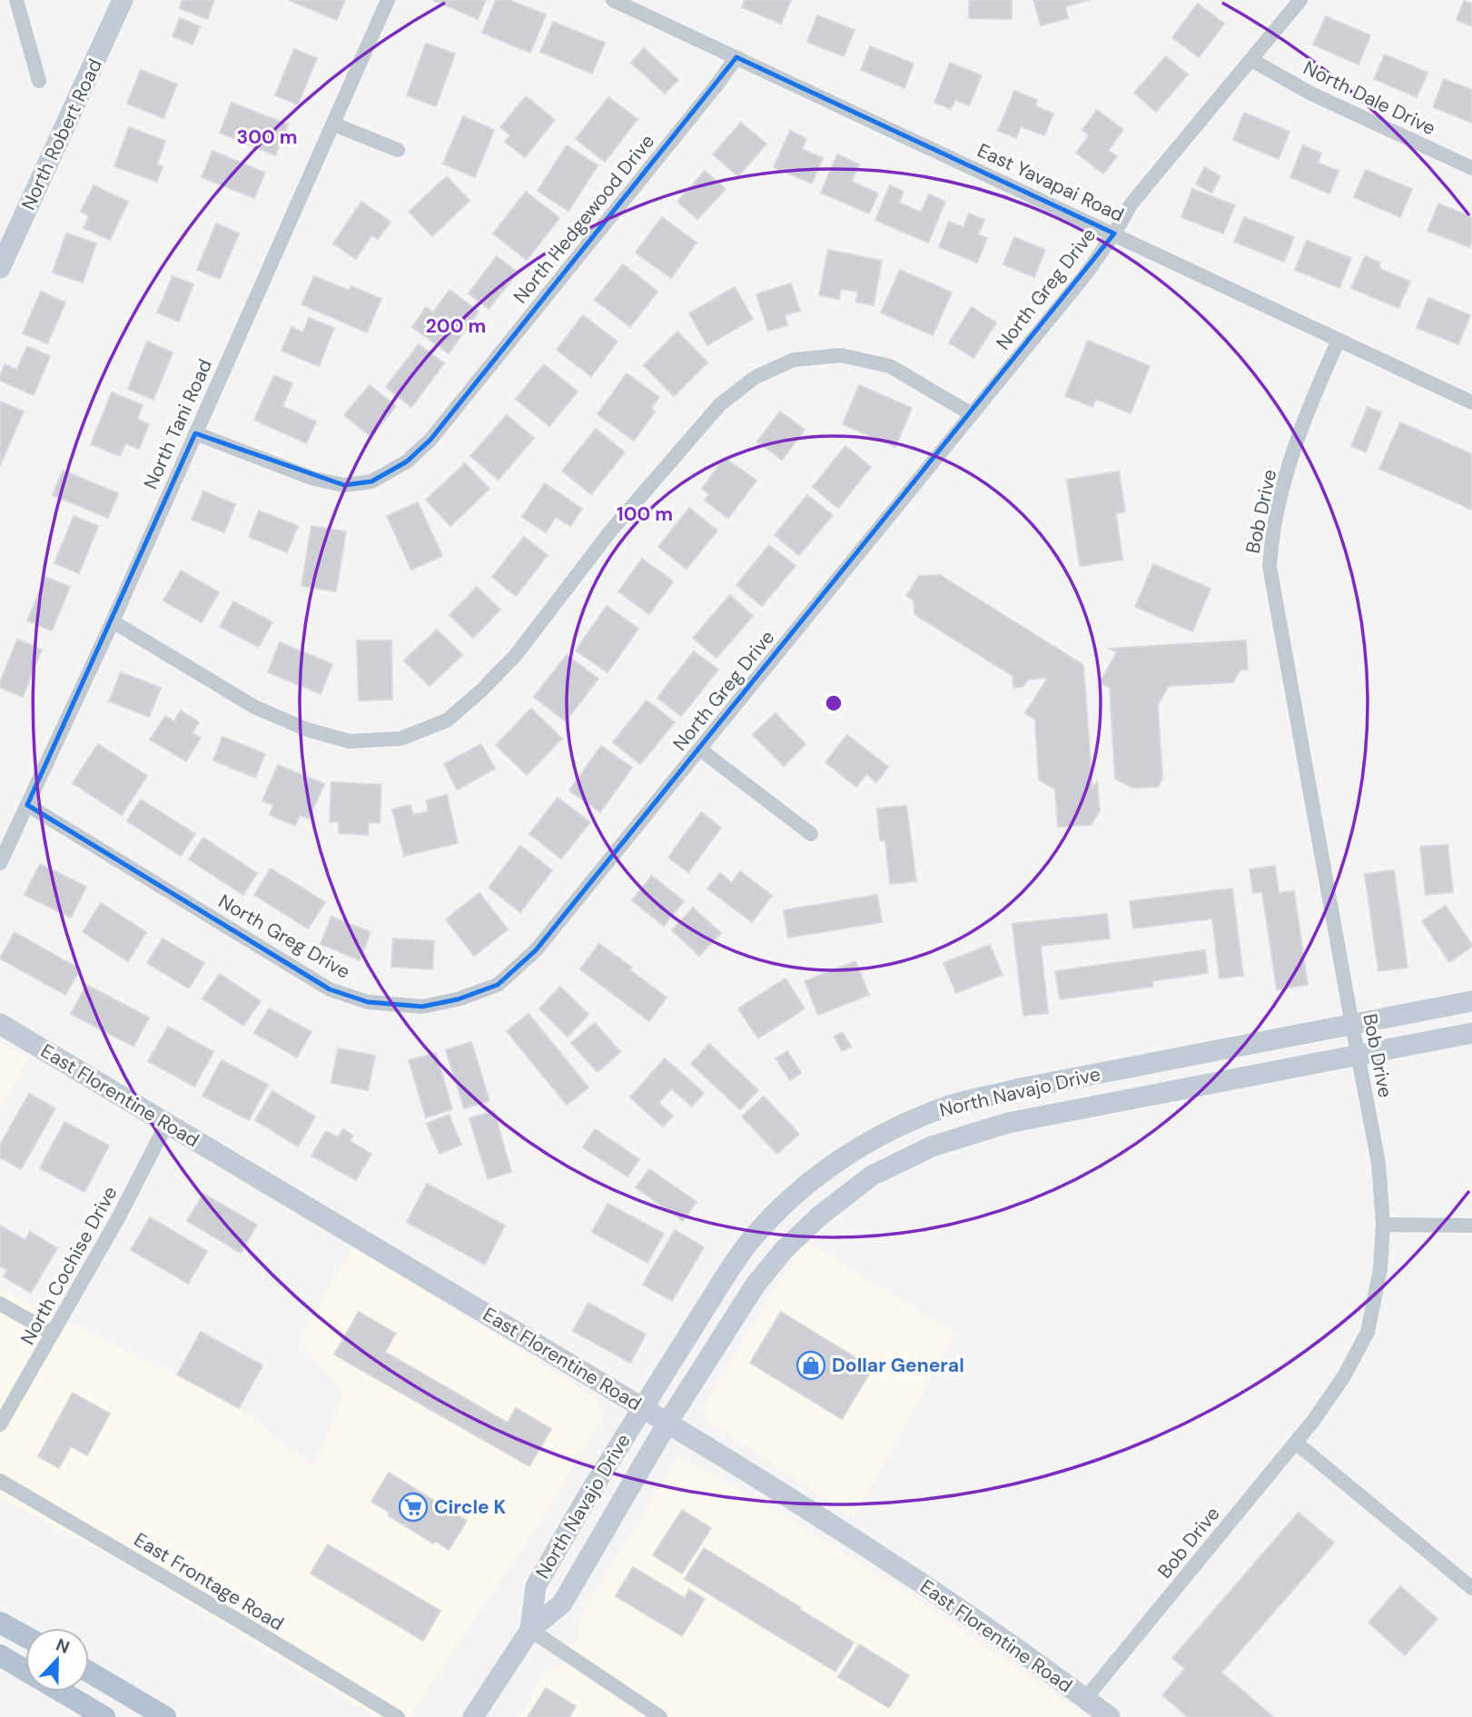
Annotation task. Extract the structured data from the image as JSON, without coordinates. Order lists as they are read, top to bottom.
{
  "streets": {
    "street": [
      "North Dale Drive",
      "North Robert Road",
      "East Yavapai Road",
      "North Hedgewood Drive",
      "North Greg Drive",
      "North Tani Road",
      "Bob Drive",
      "North Navajo Drive",
      "East Florentine Road",
      "North Cochise Drive",
      "East Frontage Road"
    ]
  },
  "crossings": [
    ["North Dale Drive", "North Greg Drive"],
    ["East Yavapai Road", "North Hedgewood Drive"],
    ["East Yavapai Road", "North Greg Drive"],
    ["East Yavapai Road", "Bob Drive"],
    ["North Hedgewood Drive", "North Tani Road"],
    ["North Greg Drive", "North Tani Road"],
    ["Bob Drive", "North Navajo Drive"],
    ["Bob Drive", "East Florentine Road"],
    ["North Navajo Drive", "East Florentine Road"],
    ["East Florentine Road", "North Cochise Drive"]
  ],
  "places": {
    "shop": ["Dollar General"],
    "supermarket": ["Circle K"]
  },
  "north": "top",
  "rings": ["300 m", "200 m", "100 m"]
}
